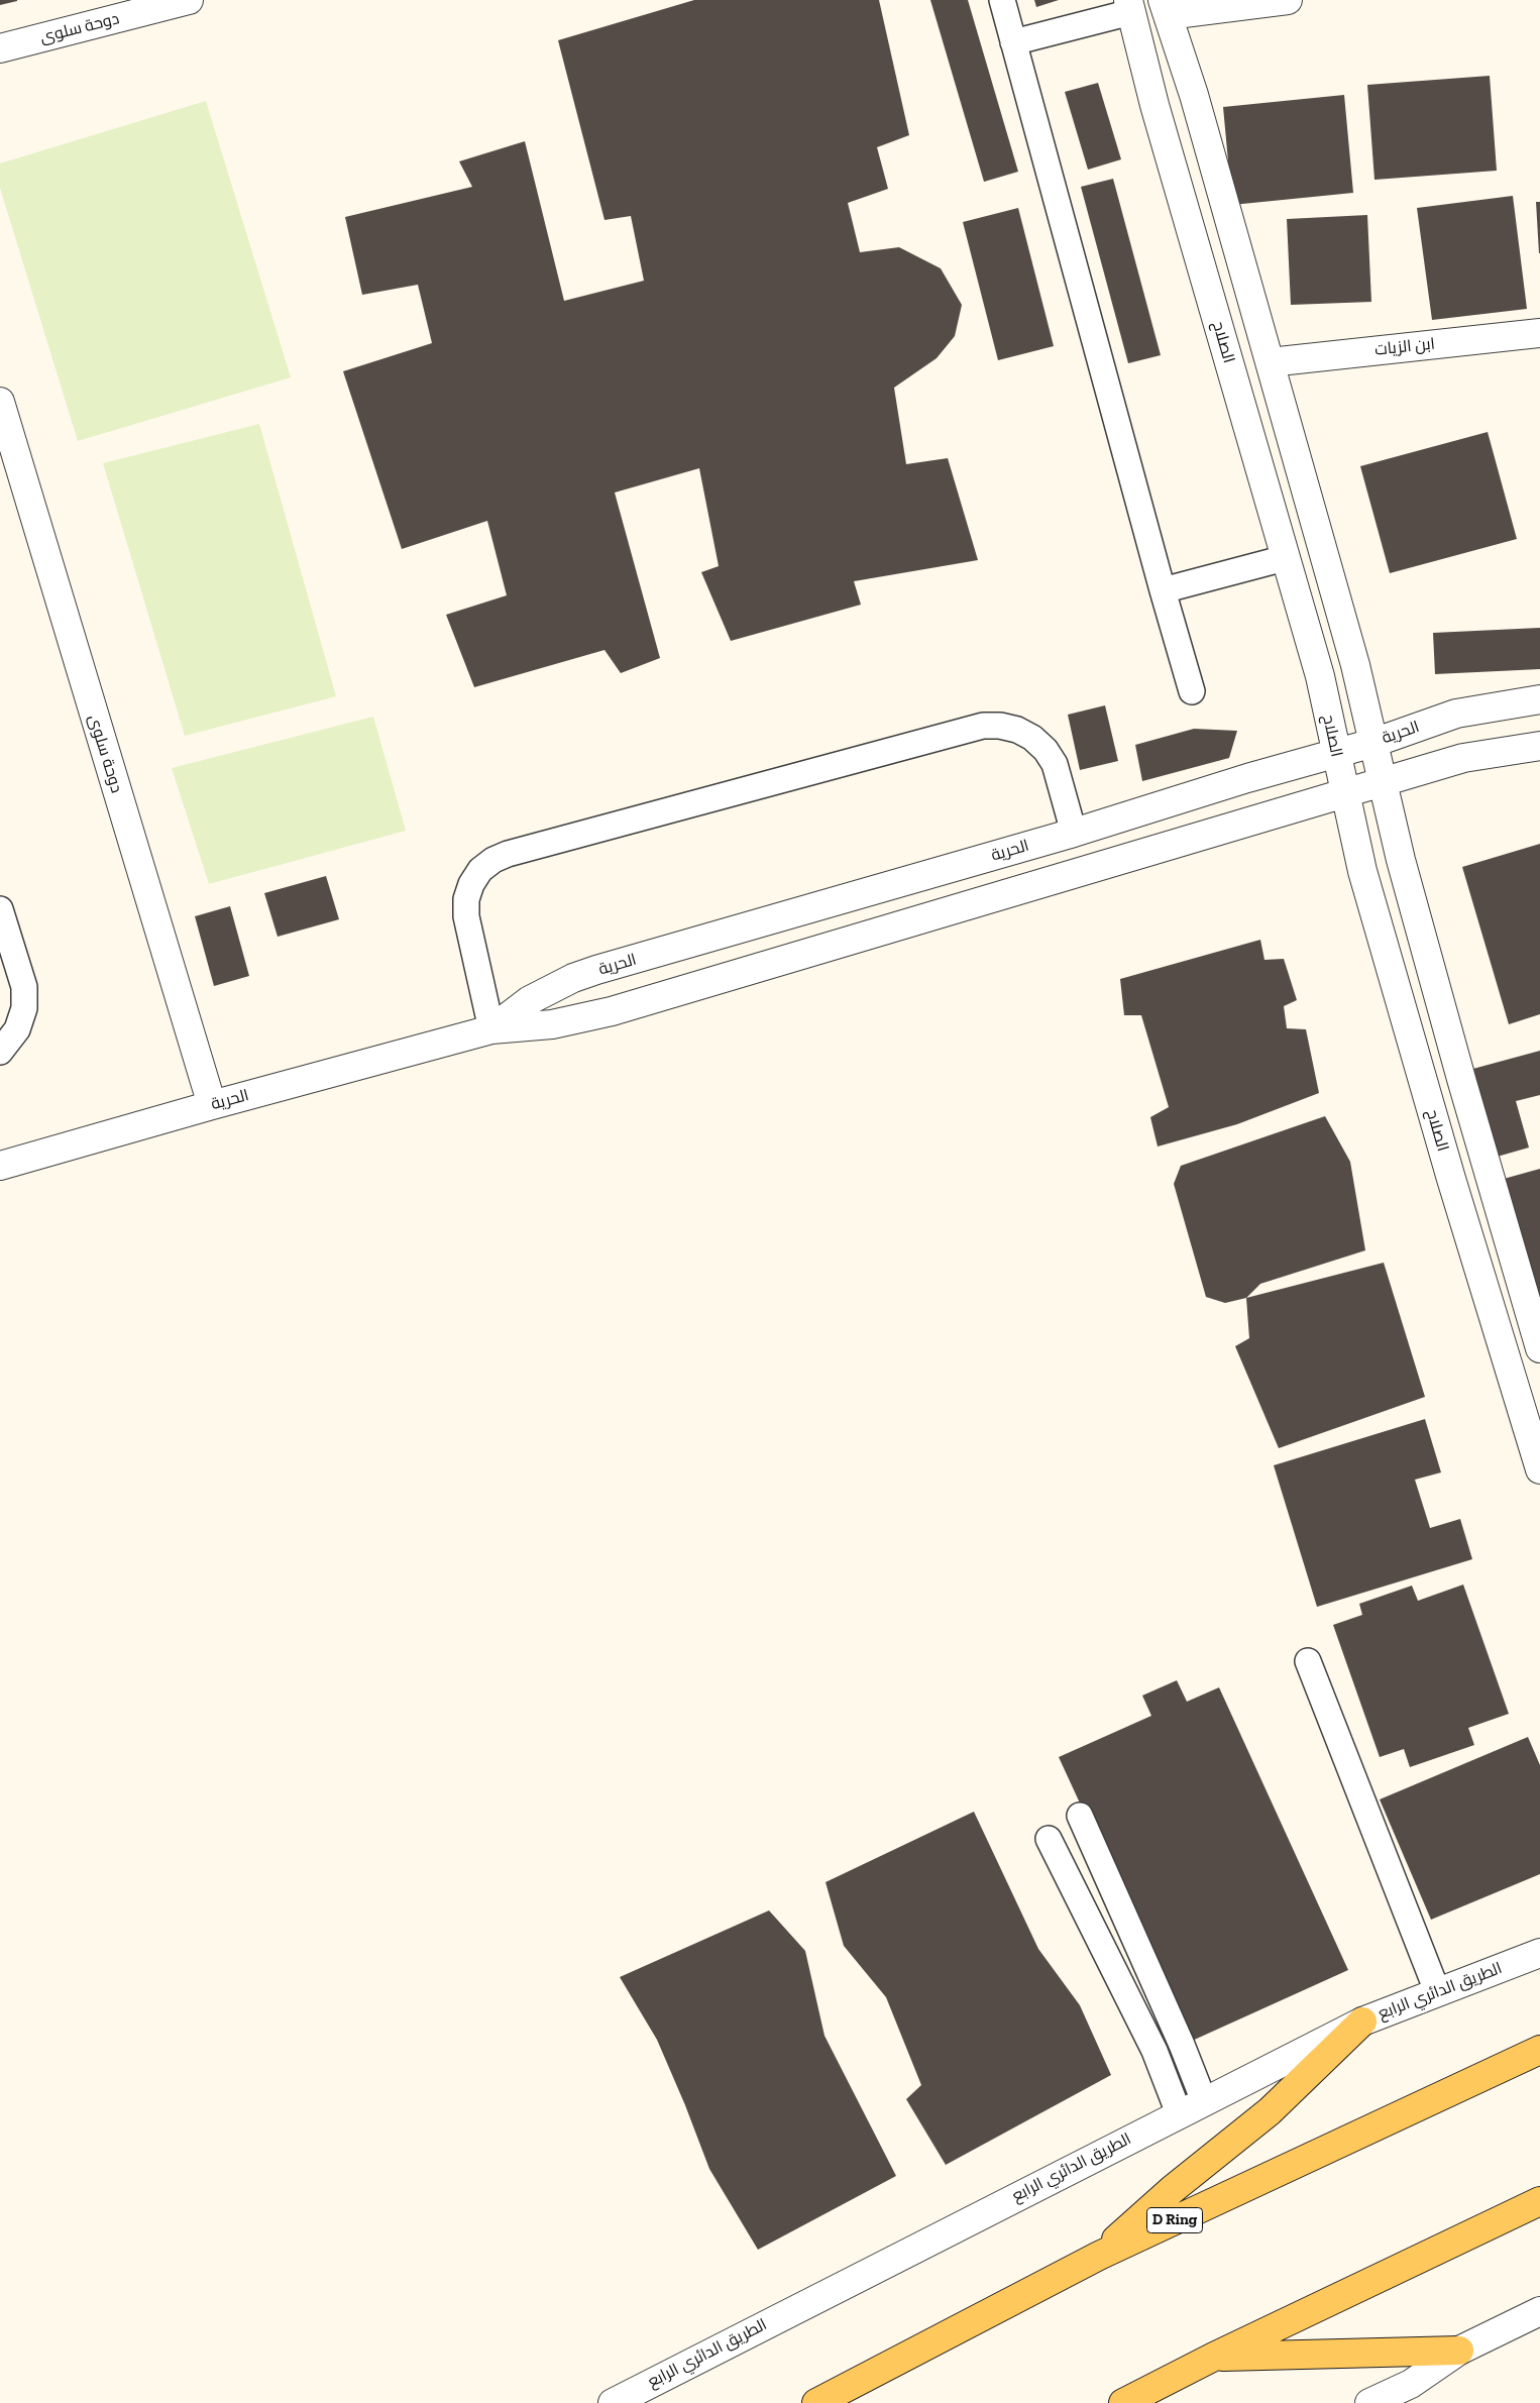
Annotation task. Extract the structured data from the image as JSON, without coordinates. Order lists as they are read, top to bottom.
{
  "streets": {
    "main road": ["D Ring"],
    "street": [
      "دوحة سلوى",
      "الصلاح",
      "ابن الزيات",
      "الحرية",
      "الطريق الدائري الرابع"
    ]
  },
  "crossings": [
    ["دوحة سلوى", "الحرية"],
    ["الصلاح", "الحرية"]
  ]
}
